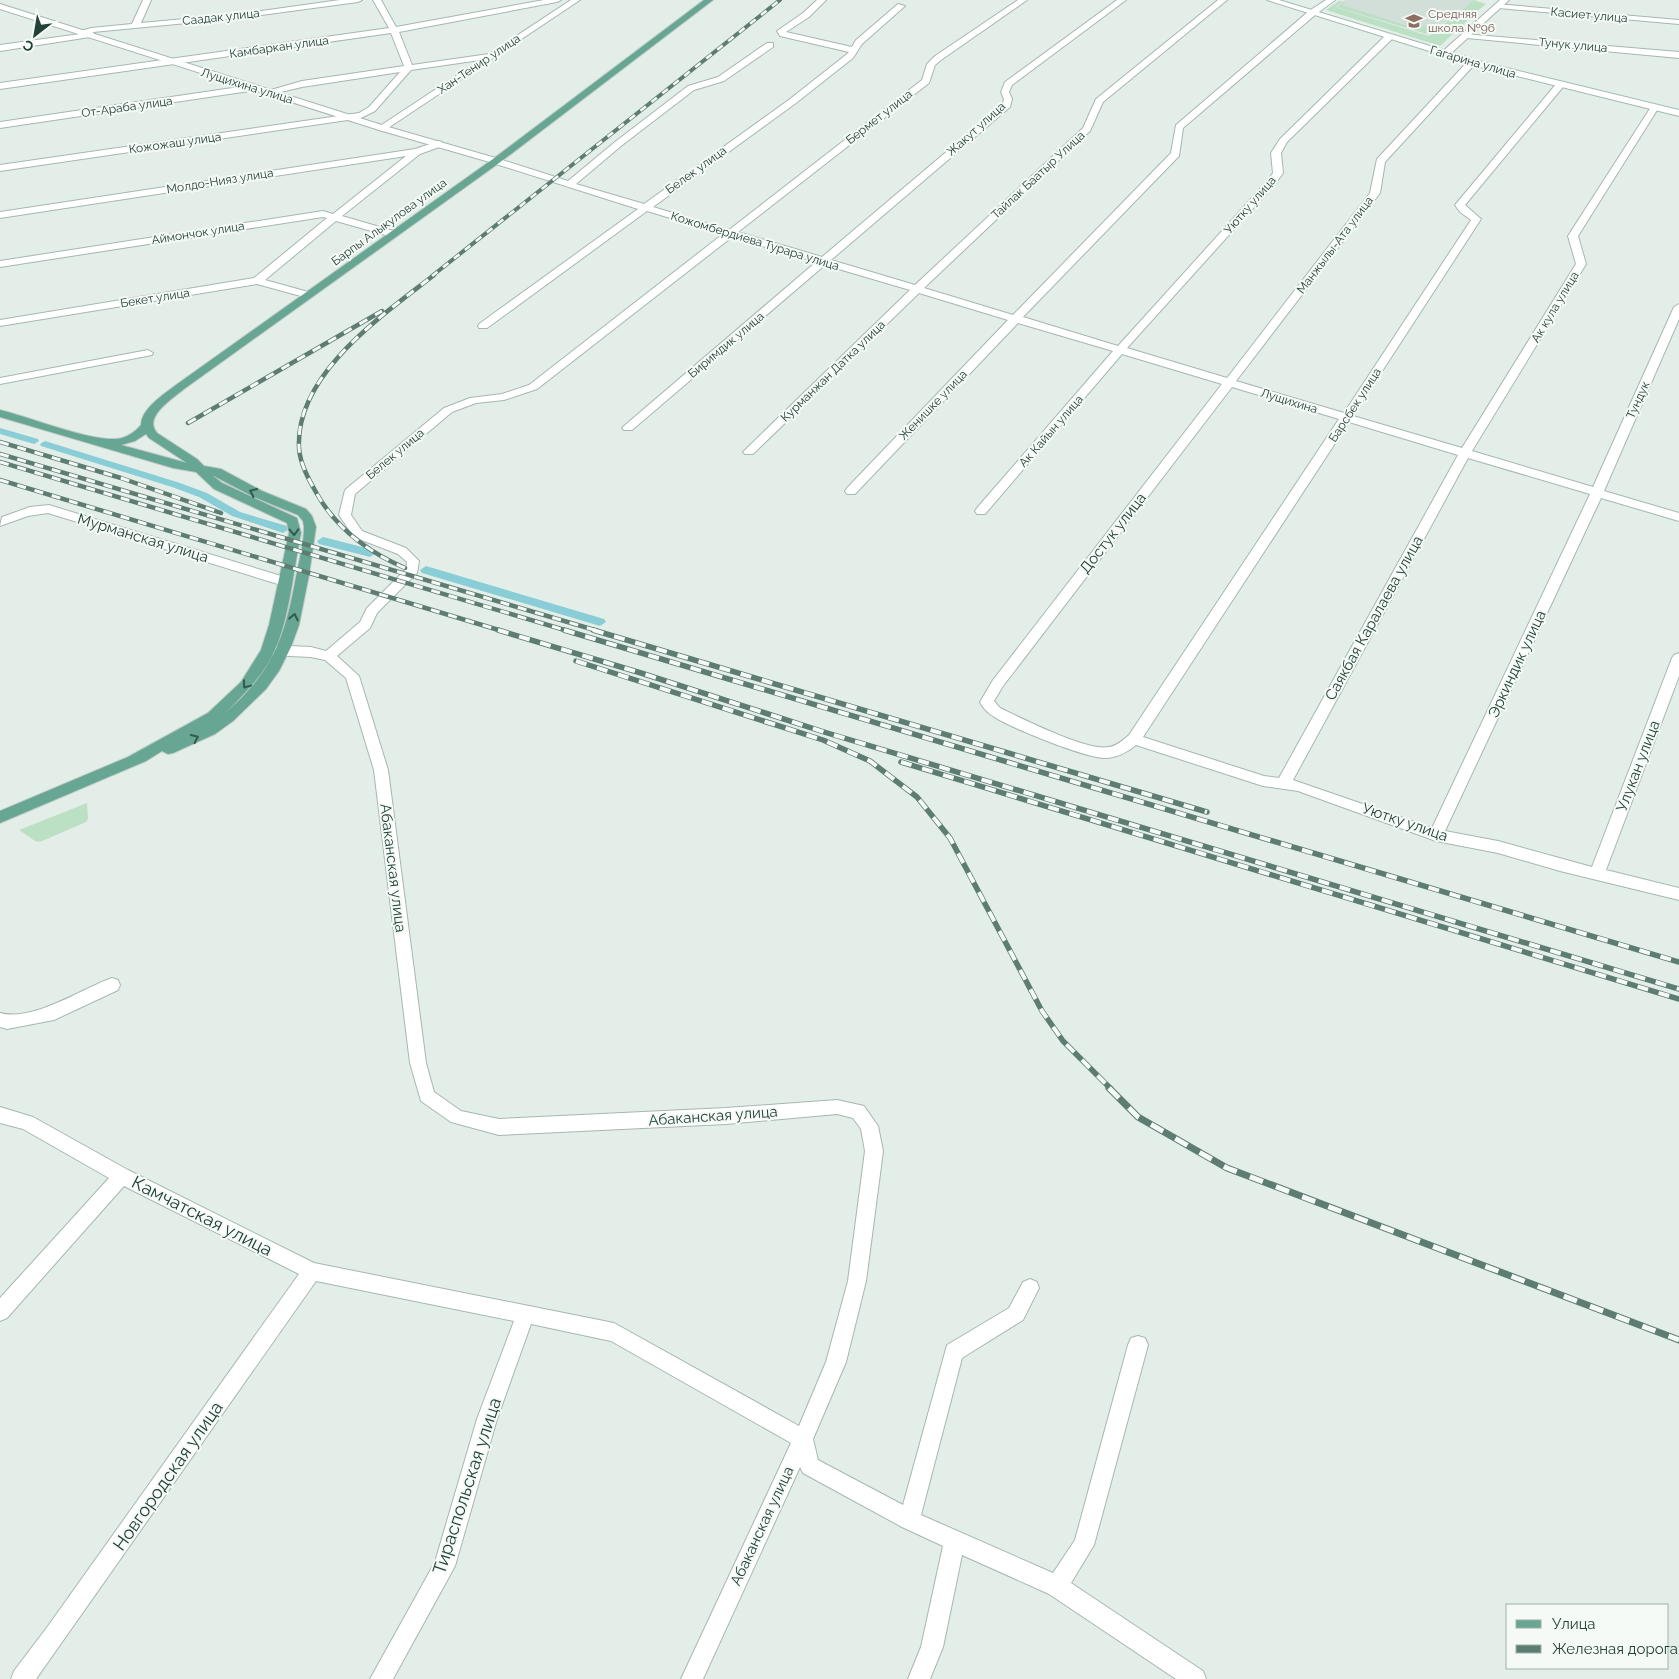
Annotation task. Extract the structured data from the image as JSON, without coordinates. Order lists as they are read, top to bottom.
{
  "streets": {
    "main road": ["Барпы Алыкулова улица"],
    "street": [
      "Касиет улица",
      "Саадак улица",
      "Тунук улица",
      "Камбаркан улица",
      "Гагарина улица",
      "Хан-Тенир улица",
      "Лущихина улица",
      "От-Араба улица",
      "Бермет улица",
      "Жакут улица",
      "Кожожаш улица",
      "Белек улица",
      "Тайлак Баатыр Улица",
      "Молдо-Нияз улица",
      "Уютку улица",
      "Аймончок улица",
      "Кожомбердиева Турара улица",
      "Манжылы-Ата улица",
      "Бекет улица",
      "Ак кула улица",
      "Биримдик улица",
      "Курманжан Датка улица",
      "Тундук",
      "Лущихина",
      "Женишке улица",
      "Барсбек улица",
      "Ак Кайын улица",
      "Достук улица",
      "Мурманская улица",
      "Саякбая Каралаева улица",
      "Эркиндик улица",
      "Улукан улица",
      "Абаканская улица",
      "Камчатская улица",
      "Новгородская улица",
      "Тираспольская улица"
    ]
  },
  "crossings": [
    ["Саадак улица", "Лущихина улица"],
    ["Камбаркан улица", "Лущихина улица"],
    ["Гагарина улица", "Уютку улица"],
    ["Гагарина улица", "Манжылы-Ата улица"],
    ["Гагарина улица", "Ак кула улица"],
    ["Гагарина улица", "Женишке улица"],
    ["Гагарина улица", "Барсбек улица"],
    ["Хан-Тенир улица", "Лущихина улица"],
    ["Лущихина улица", "От-Араба улица"],
    ["Лущихина улица", "Кожожаш улица"],
    ["Лущихина улица", "Молдо-Нияз улица"],
    ["Лущихина улица", "Барпы Алыкулова улица"],
    ["Лущихина улица", "Кожомбердиева Турара улица"],
    ["Бермет улица", "Белек улица"],
    ["Бермет улица", "Кожомбердиева Турара улица"],
    ["Жакут улица", "Кожомбердиева Турара улица"],
    ["Жакут улица", "Биримдик улица"],
    ["Белек улица", "Кожомбердиева Турара улица"],
    ["Белек улица", "Абаканская улица"],
    ["Тайлак Баатыр Улица", "Кожомбердиева Турара улица"],
    ["Тайлак Баатыр Улица", "Курманжан Датка улица"],
    ["Уютку улица", "Лущихина"],
    ["Уютку улица", "Барсбек улица"],
    ["Уютку улица", "Ак Кайын улица"],
    ["Уютку улица", "Достук улица"],
    ["Уютку улица", "Саякбая Каралаева улица"],
    ["Уютку улица", "Эркиндик улица"],
    ["Уютку улица", "Улукан улица"],
    ["Барпы Алыкулова улица", "Аймончок улица"],
    ["Барпы Алыкулова улица", "Кожомбердиева Турара улица"],
    ["Барпы Алыкулова улица", "Бекет улица"],
    ["Кожомбердиева Турара улица", "Биримдик улица"],
    ["Кожомбердиева Турара улица", "Курманжан Датка улица"],
    ["Кожомбердиева Турара улица", "Лущихина"],
    ["Кожомбердиева Турара улица", "Женишке улица"],
    ["Манжылы-Ата улица", "Лущихина"],
    ["Манжылы-Ата улица", "Достук улица"],
    ["Ак кула улица", "Лущихина"],
    ["Ак кула улица", "Саякбая Каралаева улица"],
    ["Тундук", "Лущихина"],
    ["Тундук", "Эркиндик улица"],
    ["Лущихина", "Женишке улица"],
    ["Лущихина", "Барсбек улица"],
    ["Лущихина", "Ак Кайын улица"],
    ["Лущихина", "Достук улица"],
    ["Лущихина", "Саякбая Каралаева улица"],
    ["Лущихина", "Эркиндик улица"],
    ["Барсбек улица", "Достук улица"],
    ["Абаканская улица", "Камчатская улица"],
    ["Камчатская улица", "Новгородская улица"],
    ["Камчатская улица", "Тираспольская улица"]
  ],
  "places": {
    "school or university": ["Средняя школа №96"]
  },
  "legend": ["Улица", "Железная дорога"],
  "north": "bottom left"
}
